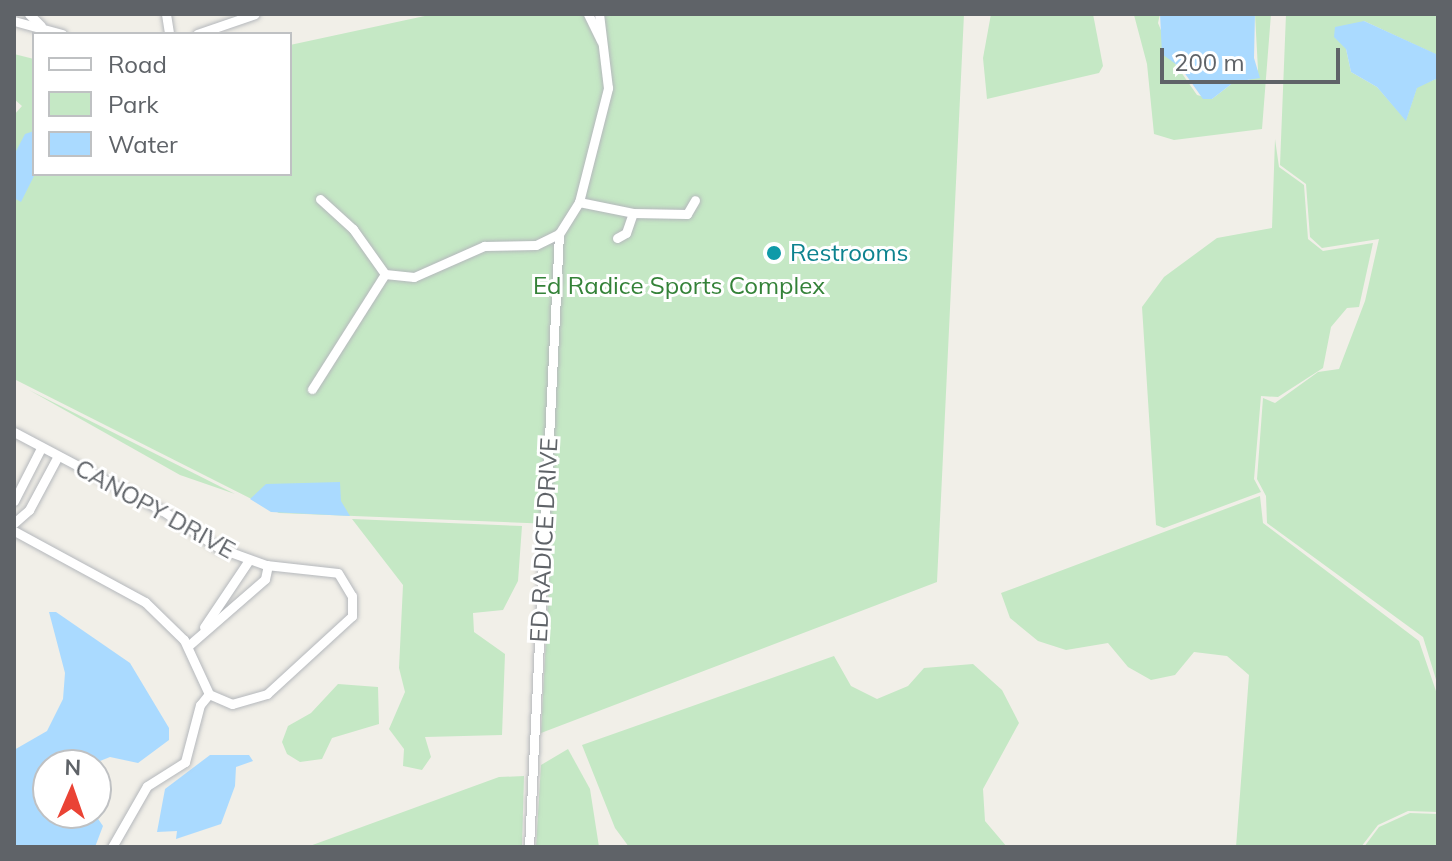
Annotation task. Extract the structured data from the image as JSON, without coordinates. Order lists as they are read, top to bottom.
{
  "streets": {
    "street": ["CANOPY DRIVE", "ED RADICE DRIVE"]
  },
  "parks": ["Ed Radice Sports Complex"],
  "places": ["Restrooms"],
  "legend": ["Road", "Park", "Water"],
  "scale_bar": "200 m",
  "north": "top"
}
